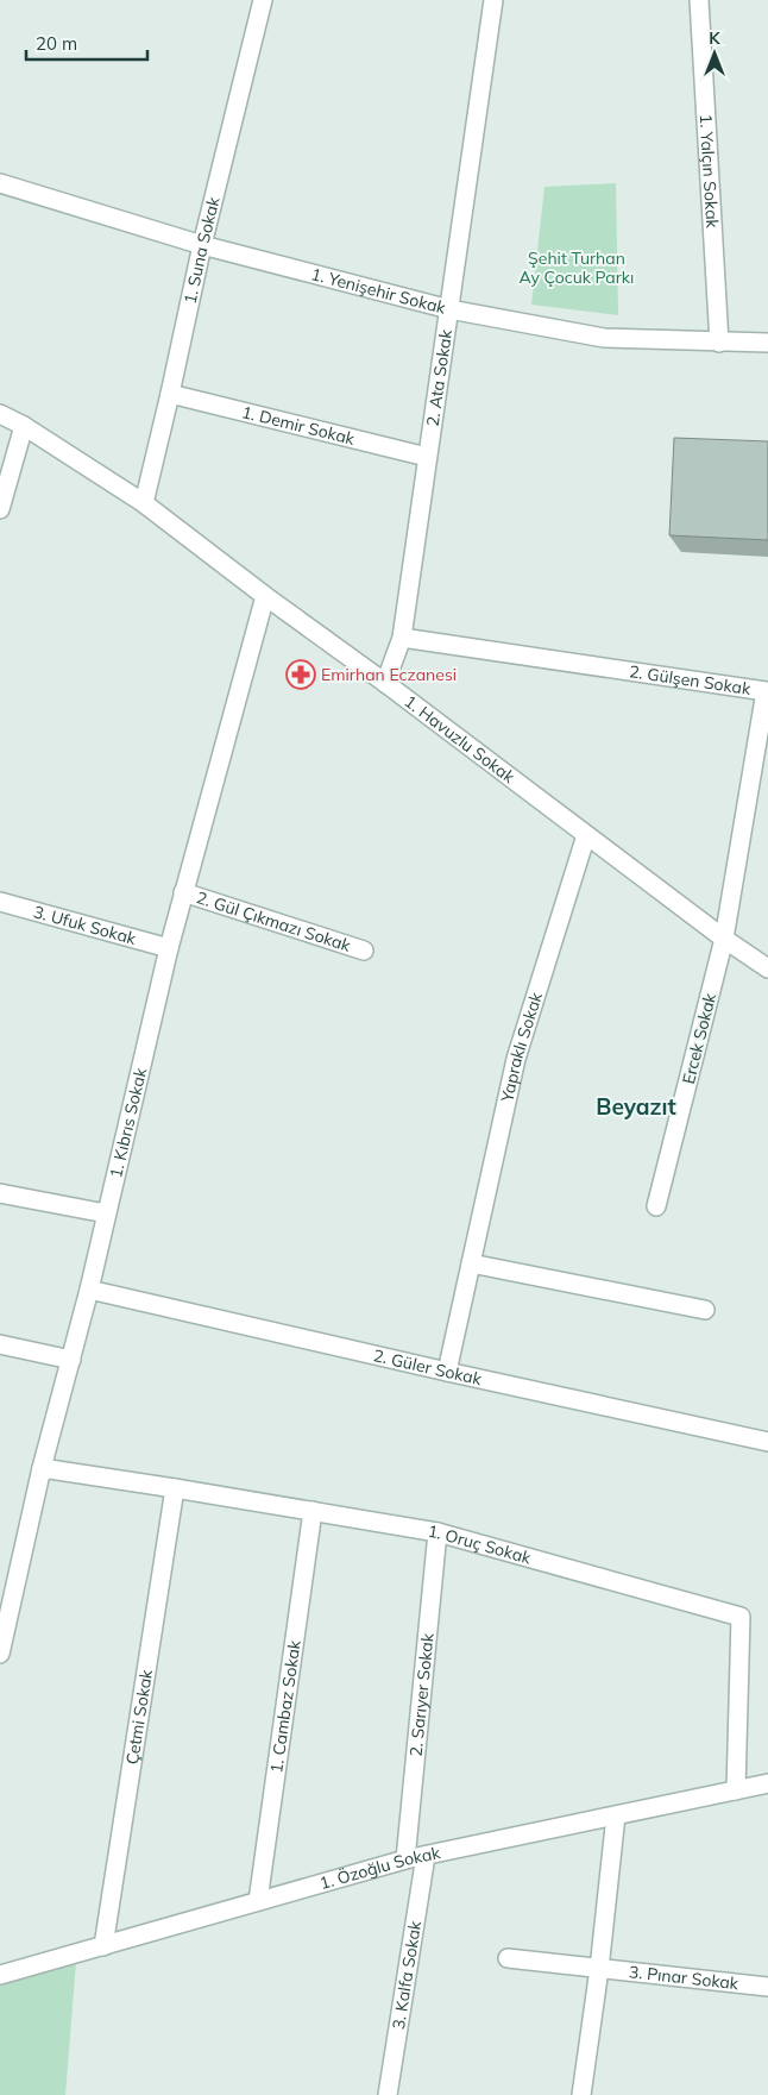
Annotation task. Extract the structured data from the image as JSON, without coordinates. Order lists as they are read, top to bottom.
{
  "streets": {
    "street": [
      "1. Yalçın Sokak",
      "1. Suna Sokak",
      "1. Yenişehir Sokak",
      "2. Ata Sokak",
      "1. Demir Sokak",
      "2. Gülşen Sokak",
      "1. Havuzlu Sokak",
      "2. Gül Çıkmazı Sokak",
      "3. Ufuk Sokak",
      "Ercek Sokak",
      "Yapraklı Sokak",
      "1. Kıbrıs Sokak",
      "2. Güler Sokak",
      "1. Oruç Sokak",
      "2. Sarıyer Sokak",
      "1. Cambaz Sokak",
      "Çetmi Sokak",
      "1. Özoğlu Sokak",
      "3. Kalfa Sokak",
      "3. Pınar Sokak"
    ]
  },
  "crossings": [
    ["1. Yalçın Sokak", "1. Yenişehir Sokak"],
    ["1. Suna Sokak", "1. Yenişehir Sokak"],
    ["1. Suna Sokak", "1. Demir Sokak"],
    ["1. Suna Sokak", "1. Havuzlu Sokak"],
    ["1. Yenişehir Sokak", "2. Ata Sokak"],
    ["2. Ata Sokak", "1. Demir Sokak"],
    ["2. Ata Sokak", "2. Gülşen Sokak"],
    ["2. Ata Sokak", "1. Havuzlu Sokak"],
    ["2. Gülşen Sokak", "1. Havuzlu Sokak"],
    ["2. Gülşen Sokak", "Ercek Sokak"],
    ["1. Havuzlu Sokak", "Ercek Sokak"],
    ["1. Havuzlu Sokak", "Yapraklı Sokak"],
    ["1. Havuzlu Sokak", "1. Kıbrıs Sokak"],
    ["2. Gül Çıkmazı Sokak", "1. Kıbrıs Sokak"],
    ["3. Ufuk Sokak", "1. Kıbrıs Sokak"],
    ["Yapraklı Sokak", "2. Güler Sokak"],
    ["1. Kıbrıs Sokak", "2. Güler Sokak"],
    ["1. Kıbrıs Sokak", "1. Oruç Sokak"],
    ["1. Oruç Sokak", "2. Sarıyer Sokak"],
    ["1. Oruç Sokak", "1. Cambaz Sokak"],
    ["1. Oruç Sokak", "Çetmi Sokak"],
    ["1. Oruç Sokak", "1. Özoğlu Sokak"],
    ["2. Sarıyer Sokak", "1. Özoğlu Sokak"],
    ["1. Cambaz Sokak", "1. Özoğlu Sokak"],
    ["Çetmi Sokak", "1. Özoğlu Sokak"],
    ["1. Özoğlu Sokak", "3. Kalfa Sokak"]
  ],
  "districts": ["Beyazıt"],
  "parks": ["Şehit Turhan Ay Çocuk Parkı"],
  "places": {
    "pharmacy": ["Emirhan Eczanesi"]
  },
  "scale_bar": "20 m",
  "north": "top"
}
